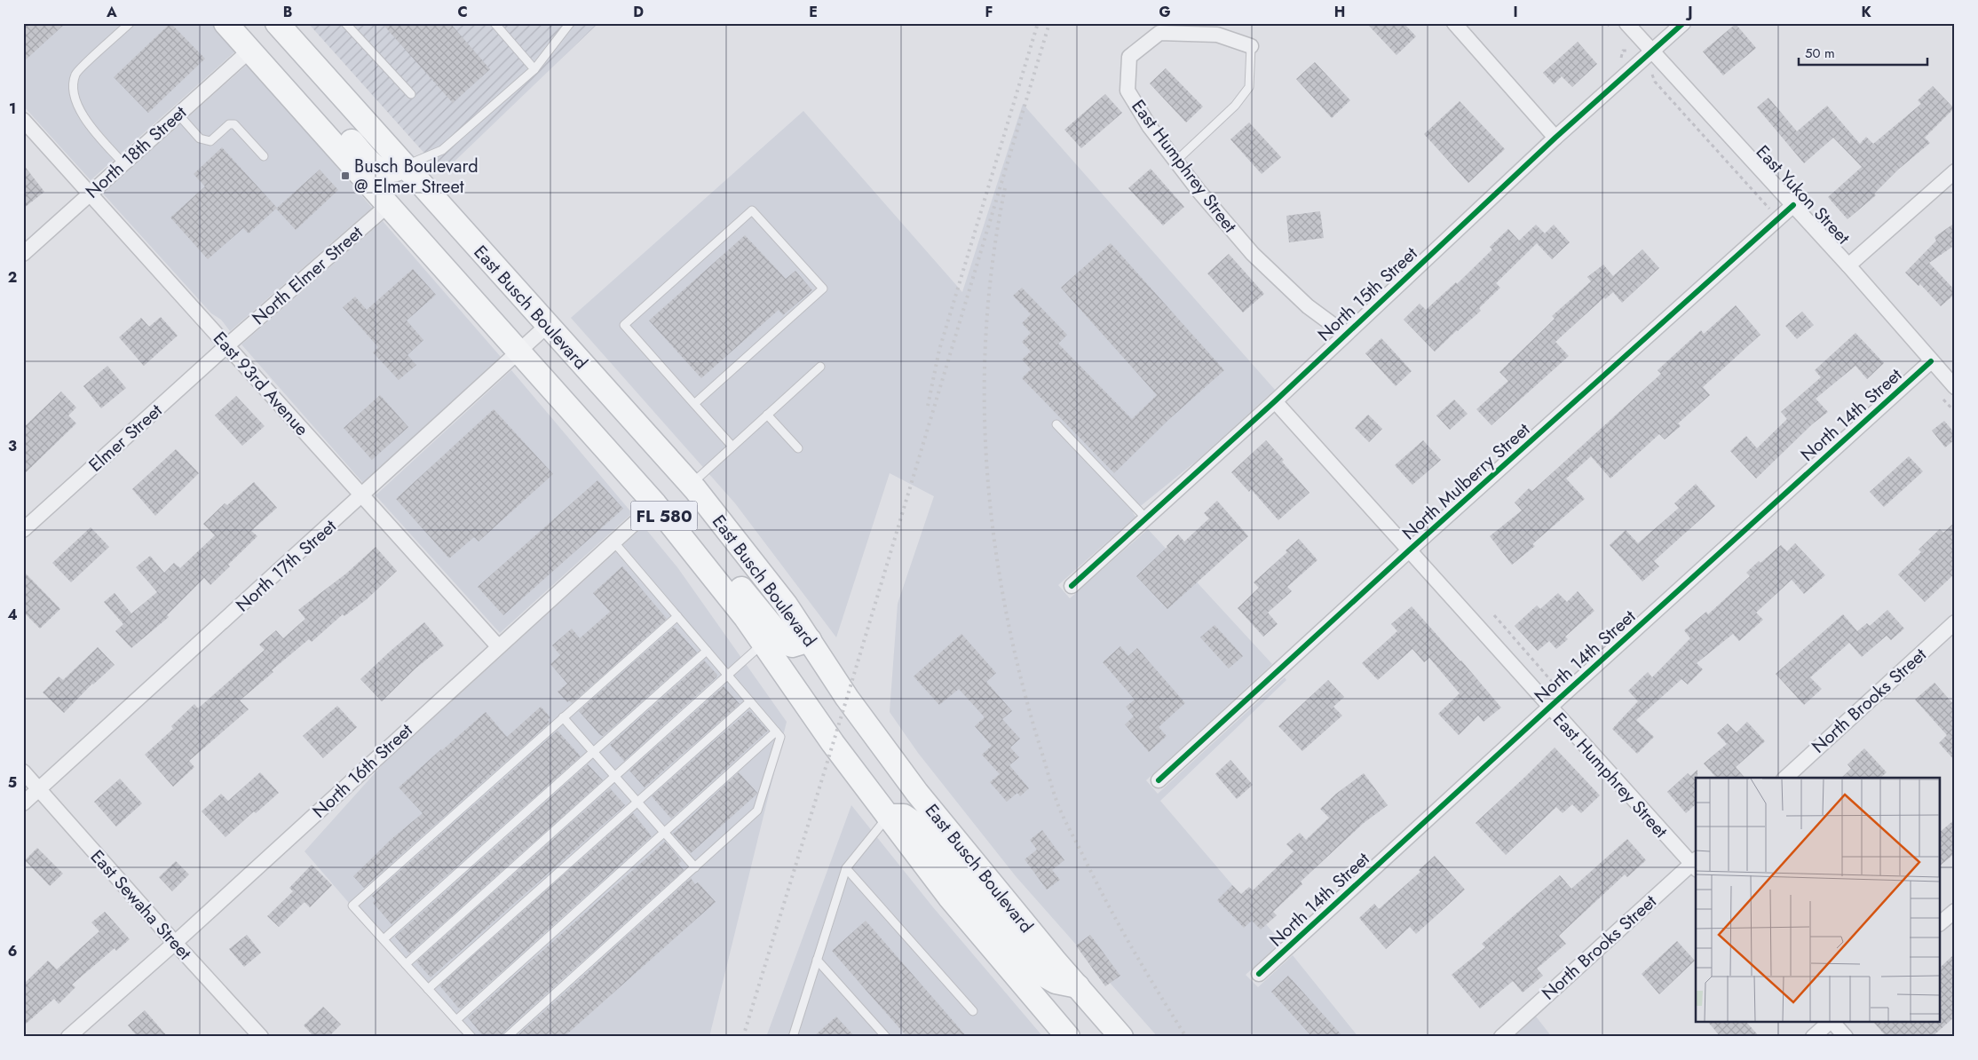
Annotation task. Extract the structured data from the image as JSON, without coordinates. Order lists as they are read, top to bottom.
{
  "streets": {
    "main road": ["East Busch Boulevard", "FL 580"],
    "street": [
      "North 18th Street",
      "East Humphrey Street",
      "East Yukon Street",
      "North Elmer Street",
      "North 15th Street",
      "East 93rd Avenue",
      "North 14th Street",
      "Elmer Street",
      "North Mulberry Street",
      "North 17th Street",
      "North Brooks Street",
      "North 16th Street",
      "East Sewaha Street"
    ]
  },
  "crossings": [
    ["North 18th Street", "East 93rd Avenue"],
    ["North 18th Street", "FL 580"],
    ["East Humphrey Street", "North 15th Street"],
    ["East Humphrey Street", "North 14th Street"],
    ["East Humphrey Street", "North Mulberry Street"],
    ["East Humphrey Street", "North Brooks Street"],
    ["East Yukon Street", "North 15th Street"],
    ["East Yukon Street", "North 14th Street"],
    ["East Yukon Street", "North Mulberry Street"],
    ["North Elmer Street", "East 93rd Avenue"],
    ["North Elmer Street", "Elmer Street"],
    ["North Elmer Street", "FL 580"],
    ["East Busch Boulevard", "North 17th Street"],
    ["East 93rd Avenue", "Elmer Street"],
    ["East 93rd Avenue", "North 17th Street"],
    ["East 93rd Avenue", "North 16th Street"],
    ["FL 580", "North 17th Street"],
    ["FL 580", "North 16th Street"],
    ["North 17th Street", "East Sewaha Street"],
    ["North 16th Street", "East Sewaha Street"]
  ],
  "places": {
    "transit": ["Busch Boulevard @ Elmer Street"]
  },
  "scale_bar": "50 m",
  "grid": {
    "columns": [
      "A",
      "B",
      "C",
      "D",
      "E",
      "F",
      "G",
      "H",
      "I",
      "J",
      "K"
    ],
    "rows": [
      "1",
      "2",
      "3",
      "4",
      "5",
      "6"
    ]
  }
}
